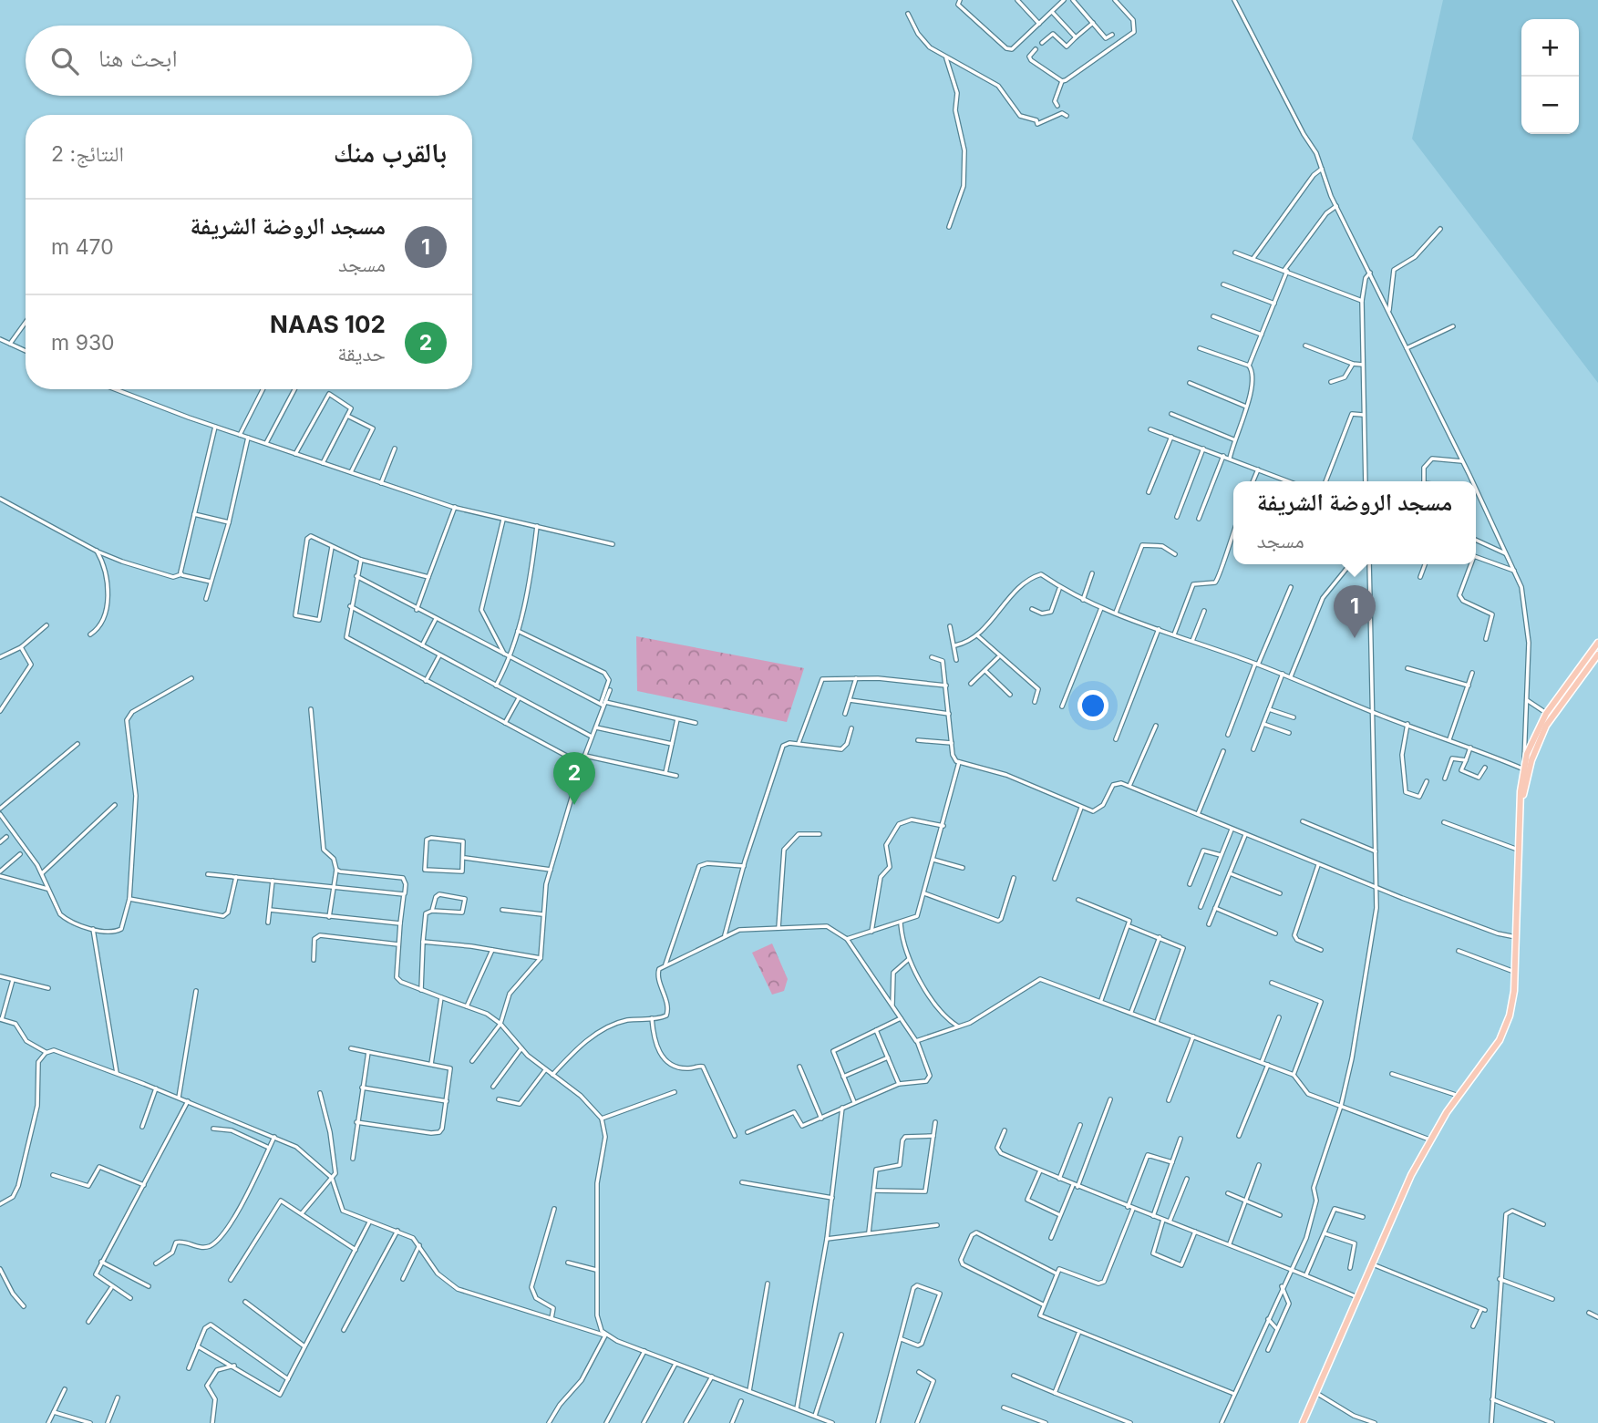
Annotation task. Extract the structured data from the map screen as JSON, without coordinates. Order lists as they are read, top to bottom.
{
  "page": {
    "map_buttons": ["+", "−"],
    "search": "ابحث هنا",
    "heading": ["بالقرب منك", "النتائج: 2"],
    "list": [
      {
        "mark": "1",
        "name": "مسجد الروضة الشريفة",
        "note": "مسجد",
        "value": "470 m"
      },
      {
        "mark": "2",
        "name": "NAAS 102",
        "note": "حديقة",
        "value": "930 m"
      }
    ],
    "popup": ["مسجد الروضة الشريفة", "مسجد"],
    "pins": ["1", "2"]
  }
}
